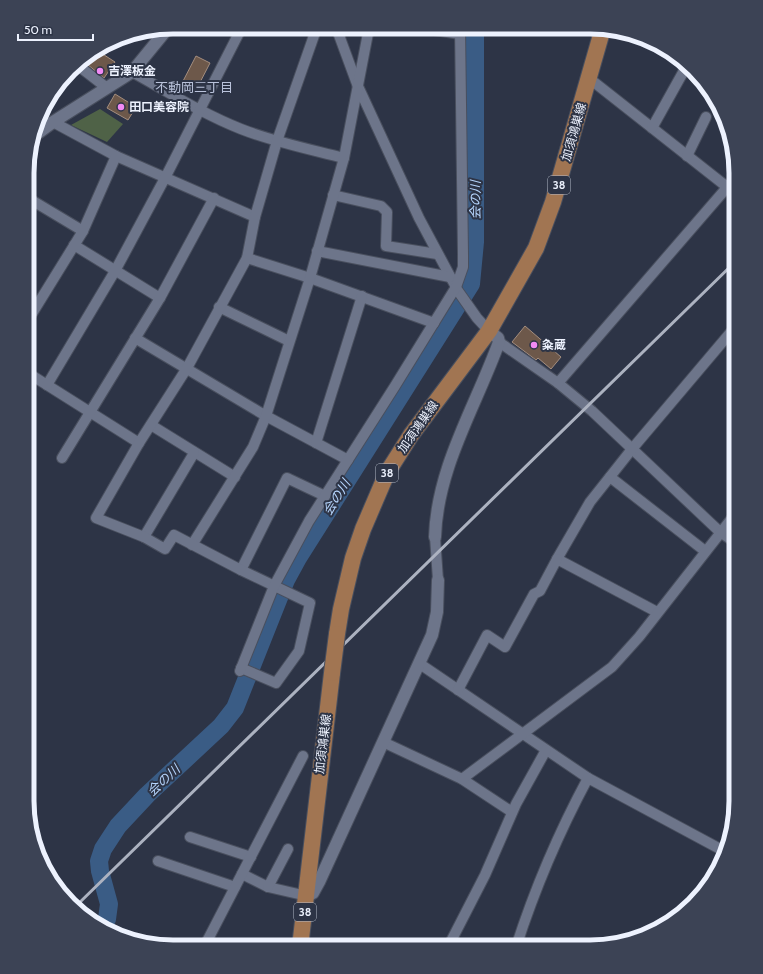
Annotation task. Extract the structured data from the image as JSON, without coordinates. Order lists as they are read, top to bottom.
{
  "streets": {
    "main road": ["加須鴻巣線", "38"]
  },
  "districts": ["不動岡三丁目"],
  "water": ["会の川"],
  "places": ["吉澤板金", "田口美容院", "粂蔵"],
  "scale_bar": "50 m"
}
